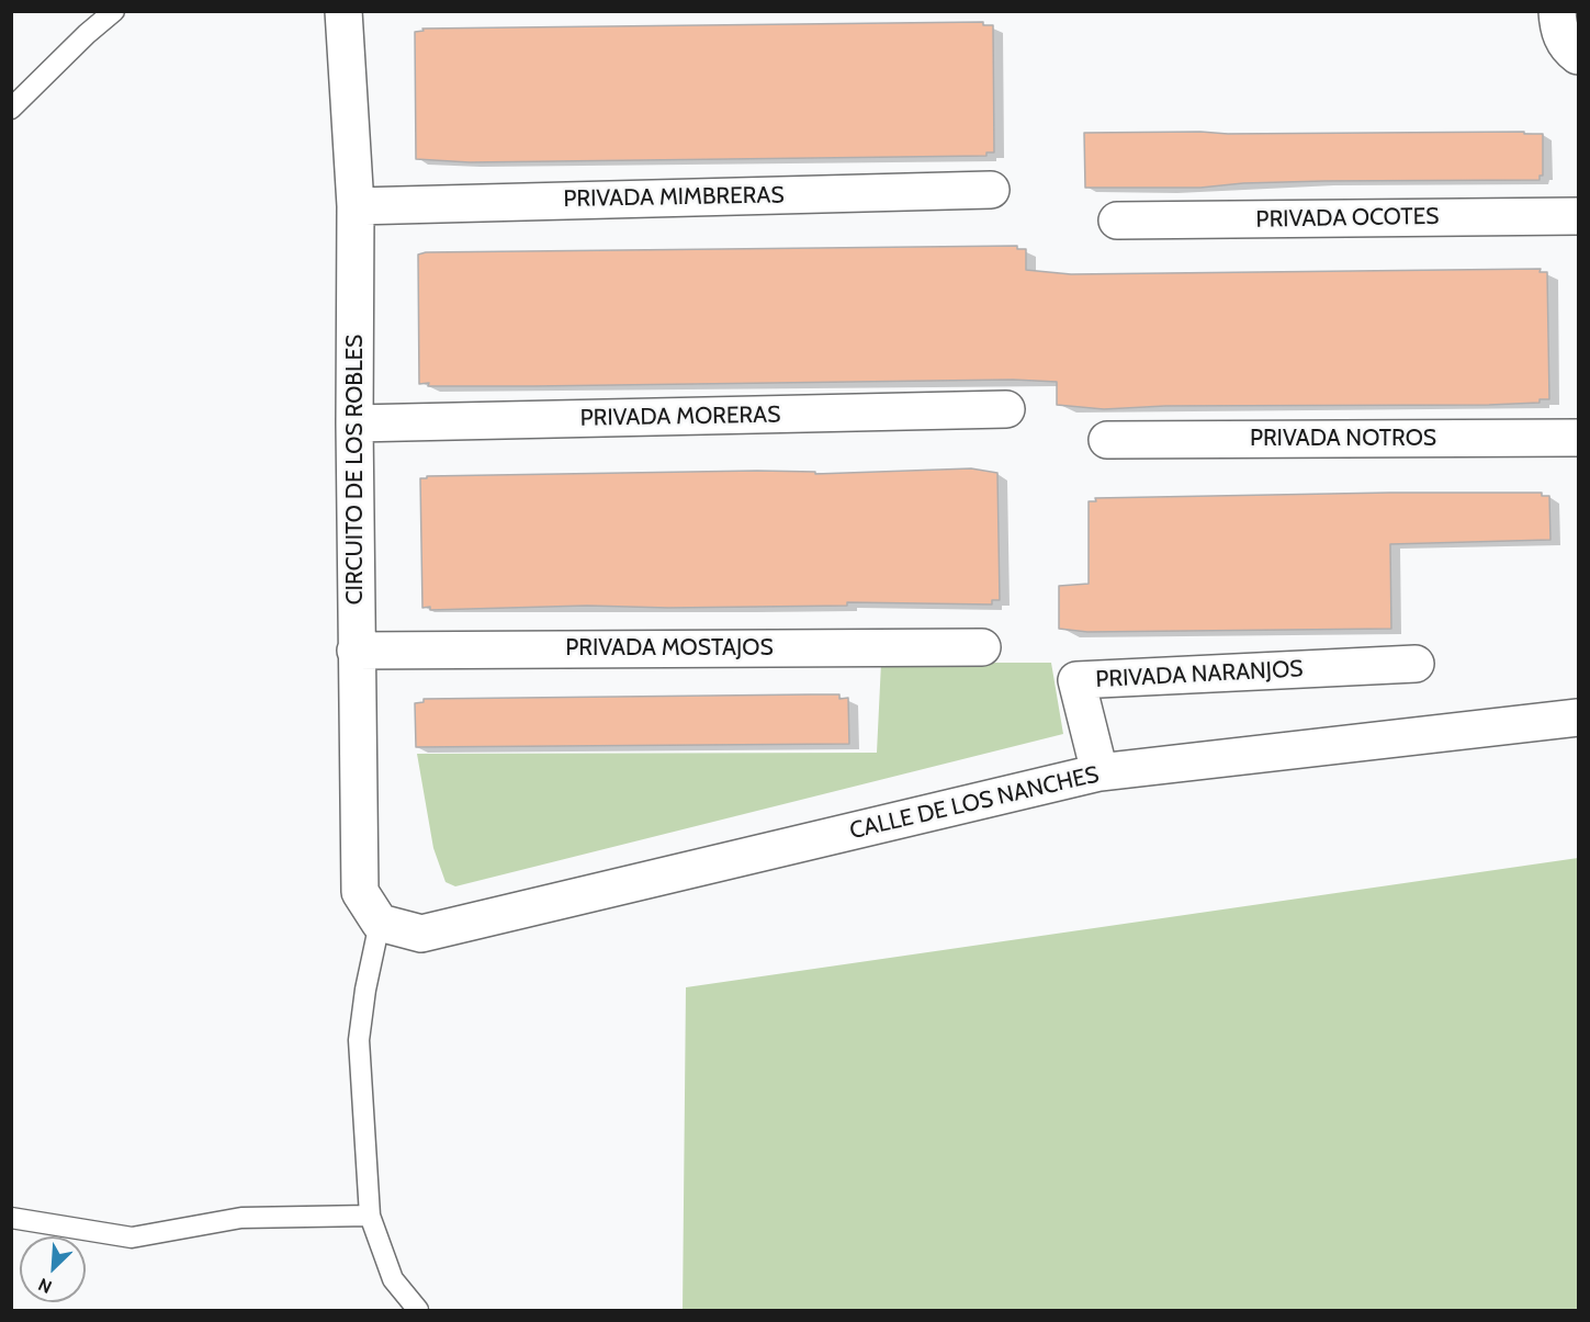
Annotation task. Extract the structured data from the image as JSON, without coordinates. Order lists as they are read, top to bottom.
{
  "streets": {
    "street": [
      "PRIVADA MIMBRERAS",
      "PRIVADA OCOTES",
      "PRIVADA MORERAS",
      "PRIVADA NOTROS",
      "CIRCUITO DE LOS ROBLES",
      "PRIVADA MOSTAJOS",
      "PRIVADA NARANJOS",
      "CALLE DE LOS NANCHES"
    ]
  },
  "crossings": [
    ["PRIVADA MIMBRERAS", "CIRCUITO DE LOS ROBLES"],
    ["PRIVADA MORERAS", "CIRCUITO DE LOS ROBLES"],
    ["CIRCUITO DE LOS ROBLES", "PRIVADA MOSTAJOS"],
    ["CIRCUITO DE LOS ROBLES", "CALLE DE LOS NANCHES"],
    ["PRIVADA NARANJOS", "CALLE DE LOS NANCHES"]
  ],
  "north": "bottom left"
}
